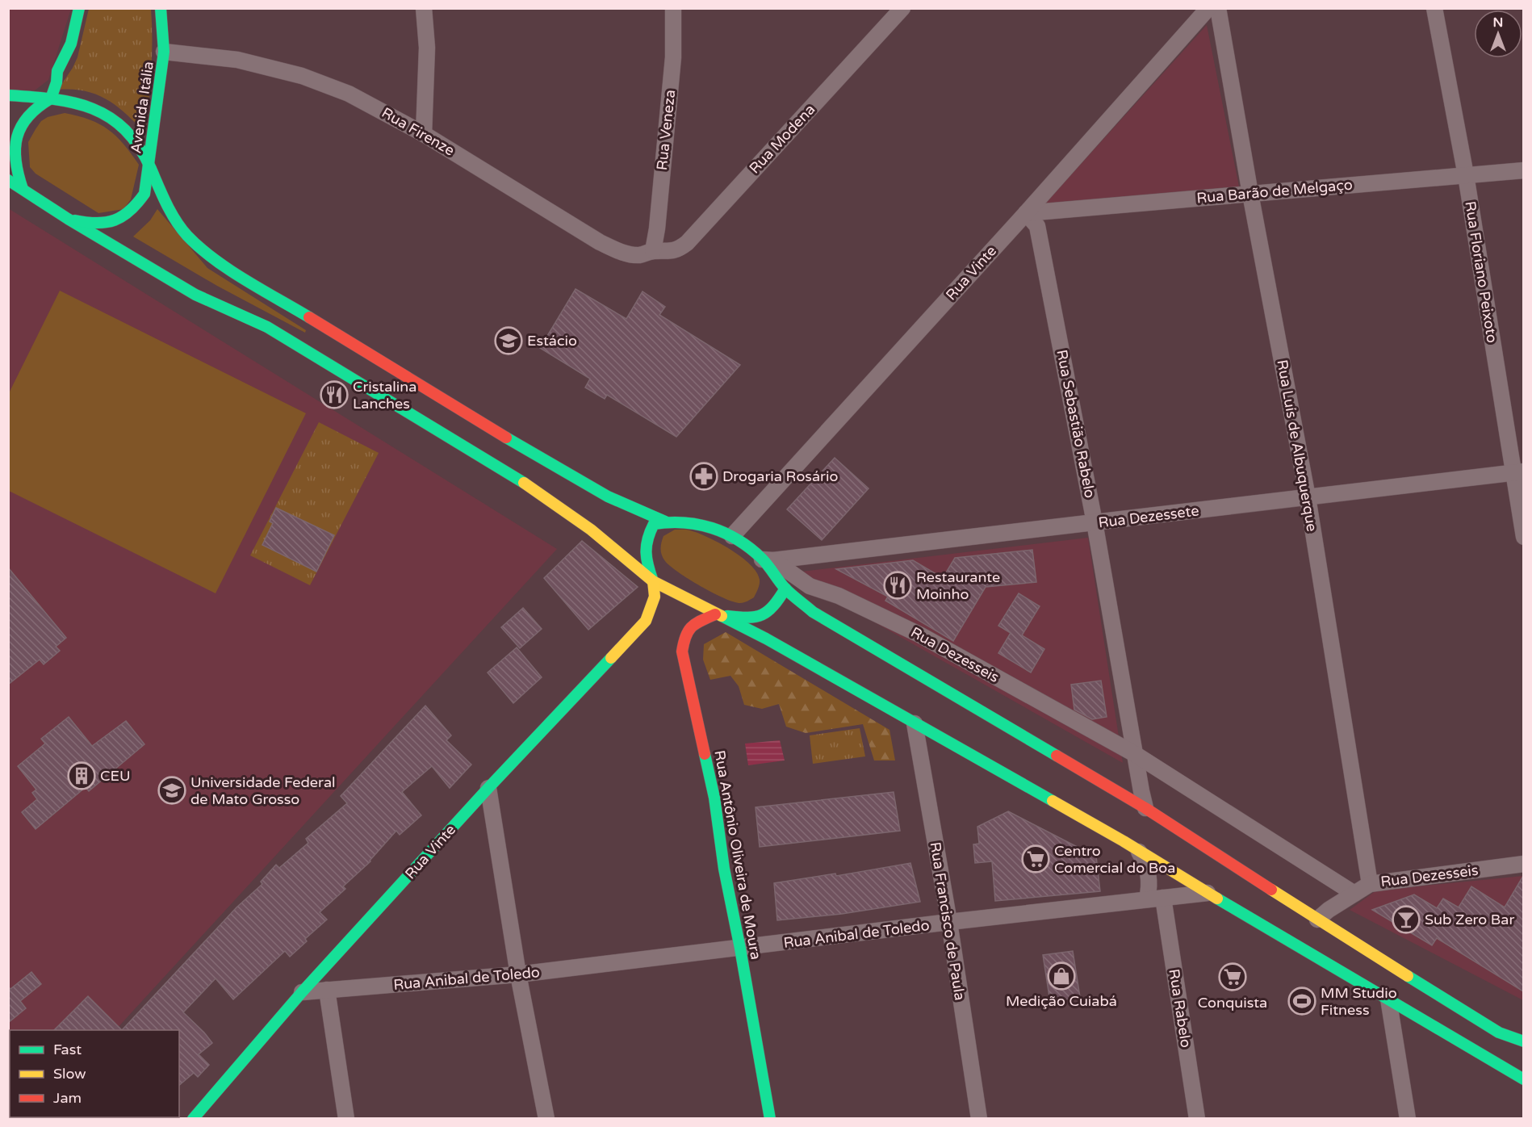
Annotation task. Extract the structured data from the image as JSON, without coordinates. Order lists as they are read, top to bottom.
{
  "streets": {
    "main road": ["Avenida Itália", "Rua Vinte", "Rua Antônio Oliveira de Moura"],
    "street": [
      "Rua Veneza",
      "Rua Firenze",
      "Rua Modena",
      "Rua Barão de Melgaço",
      "Rua Floriano Peixoto",
      "Rua Sebastião Rabelo",
      "Rua Luís de Albuquerque",
      "Rua Dezessete",
      "Rua Dezesseis",
      "Rua Francisco de Paula",
      "Rua Anibal de Toledo",
      "Rua Rabelo"
    ]
  },
  "crossings": [
    ["Avenida Itália", "Rua Firenze"],
    ["Rua Veneza", "Rua Firenze"],
    ["Rua Veneza", "Rua Modena"],
    ["Rua Firenze", "Rua Modena"],
    ["Rua Barão de Melgaço", "Rua Floriano Peixoto"],
    ["Rua Barão de Melgaço", "Rua Vinte"],
    ["Rua Barão de Melgaço", "Rua Sebastião Rabelo"],
    ["Rua Barão de Melgaço", "Rua Luís de Albuquerque"],
    ["Rua Floriano Peixoto", "Rua Dezessete"],
    ["Rua Vinte", "Rua Sebastião Rabelo"],
    ["Rua Vinte", "Rua Anibal de Toledo"],
    ["Rua Sebastião Rabelo", "Rua Dezessete"],
    ["Rua Sebastião Rabelo", "Rua Dezesseis"],
    ["Rua Luís de Albuquerque", "Rua Dezessete"],
    ["Rua Luís de Albuquerque", "Rua Dezesseis"],
    ["Rua Dezessete", "Rua Dezesseis"],
    ["Rua Antônio Oliveira de Moura", "Rua Anibal de Toledo"],
    ["Rua Francisco de Paula", "Rua Anibal de Toledo"],
    ["Rua Anibal de Toledo", "Rua Rabelo"]
  ],
  "places": {
    "school or university": ["Estácio", "Universidade Federal de Mato Grosso"],
    "restaurant": ["Cristalina Lanches", "Restaurante Moinho"],
    "pharmacy": ["Drogaria Rosário"],
    "building": ["CEU"],
    "supermarket": ["Centro Comercial do Boa", "Conquista"],
    "bar": ["Sub Zero Bar"],
    "shop": ["Medição Cuiabá"],
    "sports": ["MM Studio Fitness"]
  },
  "legend": ["Fast", "Slow", "Jam"],
  "north": "top"
}
